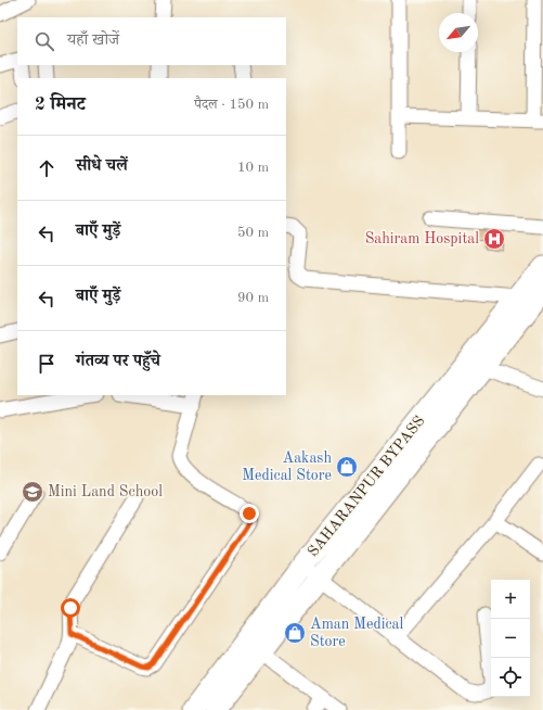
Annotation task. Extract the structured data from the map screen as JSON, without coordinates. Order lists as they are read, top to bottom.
{
  "streets": {
    "main road": ["SAHARANPUR BYPASS"]
  },
  "places": {
    "hospital": ["Sahiram Hospital"],
    "shop": ["Aakash Medical Store", "Aman Medical Store"],
    "school or university": ["Mini Land School"]
  },
  "north": "bottom left",
  "page": {
    "search": "यहाँ खोजें",
    "heading": ["2 मिनट", "पैदल · 150 m"],
    "list": [
      ["सीधे चलें", "10 m"],
      ["बाएँ मुड़ें", "50 m"],
      ["बाएँ मुड़ें", "90 m"],
      "गंतव्य पर पहुँचे"
    ],
    "map_buttons": ["+", "−"]
  }
}
